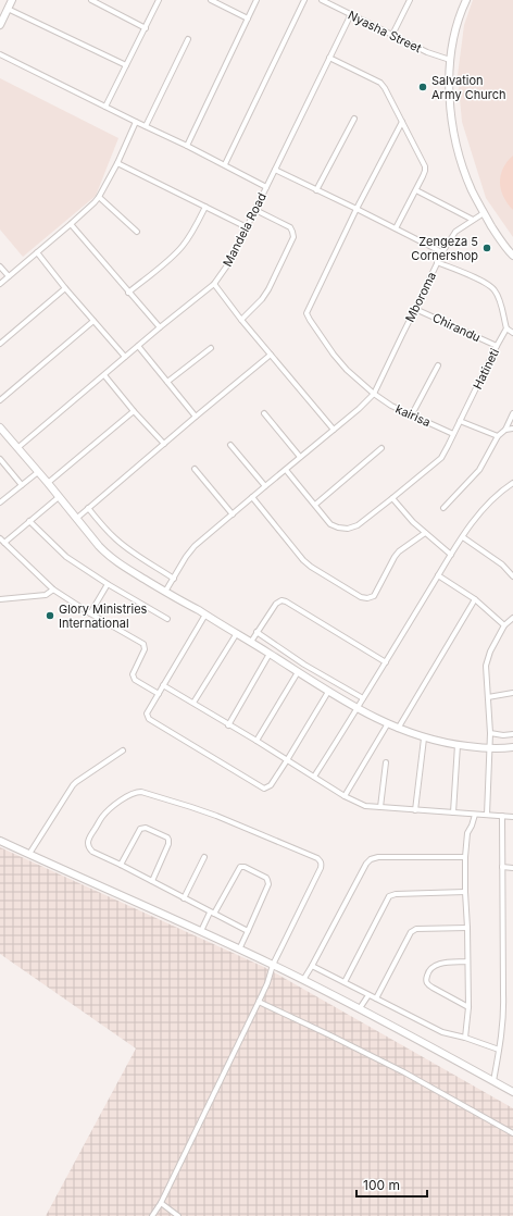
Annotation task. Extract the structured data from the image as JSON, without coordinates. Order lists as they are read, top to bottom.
{
  "streets": {
    "street": [
      "Nyasha Street",
      "Mandela Road",
      "Mboroma",
      "Chirandu",
      "Hatineti",
      "kairisa"
    ]
  },
  "crossings": [
    ["Nyasha Street", "Mandela Road"],
    ["Mboroma", "Chirandu"],
    ["Mboroma", "Hatineti"],
    ["Mboroma", "kairisa"],
    ["Chirandu", "Hatineti"],
    ["Hatineti", "kairisa"]
  ],
  "places": ["Salvation Army Church", "Zengeza 5 Cornershop", "Glory Ministries International"],
  "scale_bar": "100 m"
}
